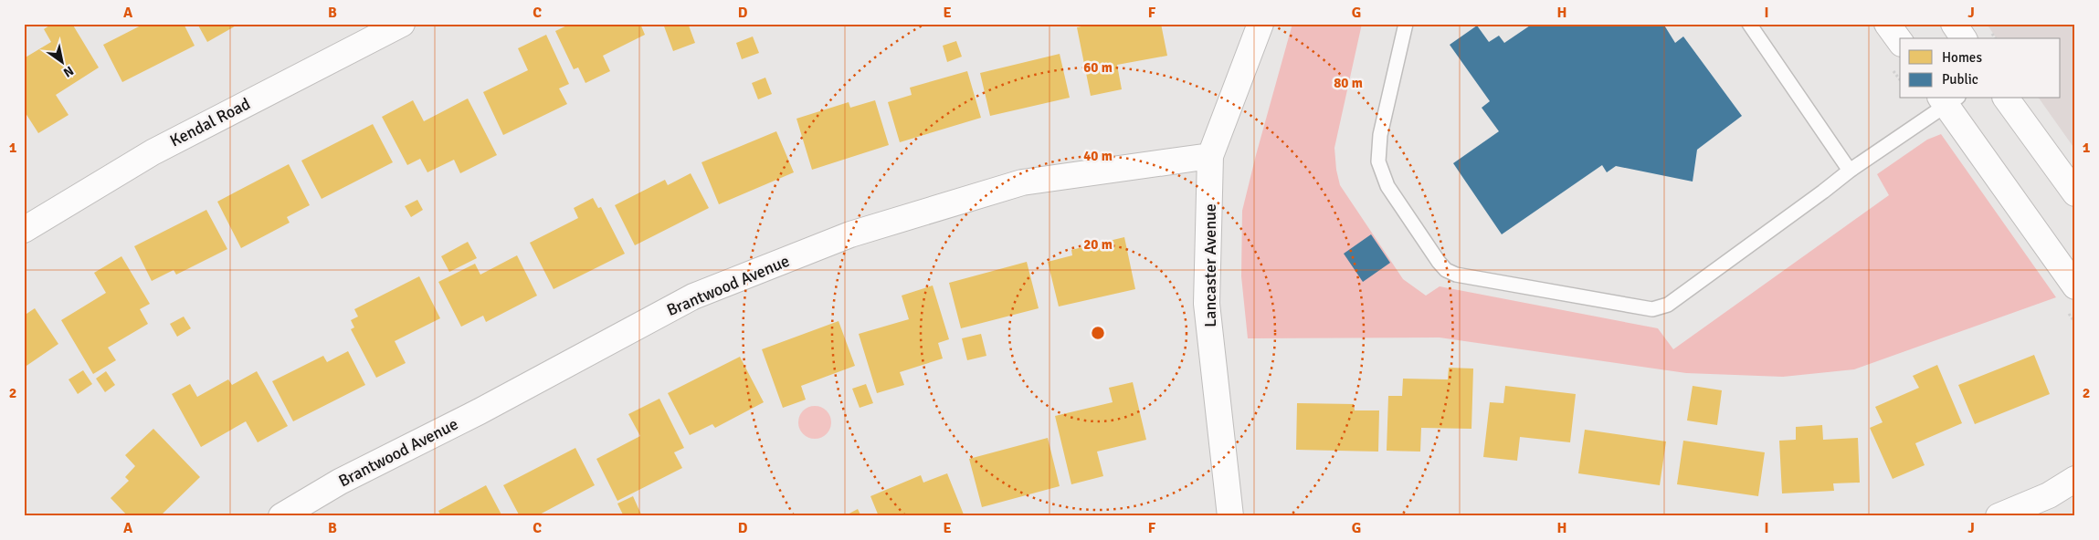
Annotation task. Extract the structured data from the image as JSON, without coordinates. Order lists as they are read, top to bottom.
{
  "streets": {
    "street": ["Kendal Road", "Lancaster Avenue", "Brantwood Avenue"]
  },
  "crossings": [
    ["Lancaster Avenue", "Brantwood Avenue"]
  ],
  "legend": ["Homes", "Public"],
  "north": "bottom right",
  "grid": {
    "columns": [
      "A",
      "B",
      "C",
      "D",
      "E",
      "F",
      "G",
      "H",
      "I",
      "J"
    ],
    "rows": ["1", "2"]
  },
  "rings": [
    "60 m",
    "80 m",
    "40 m",
    "20 m"
  ]
}
